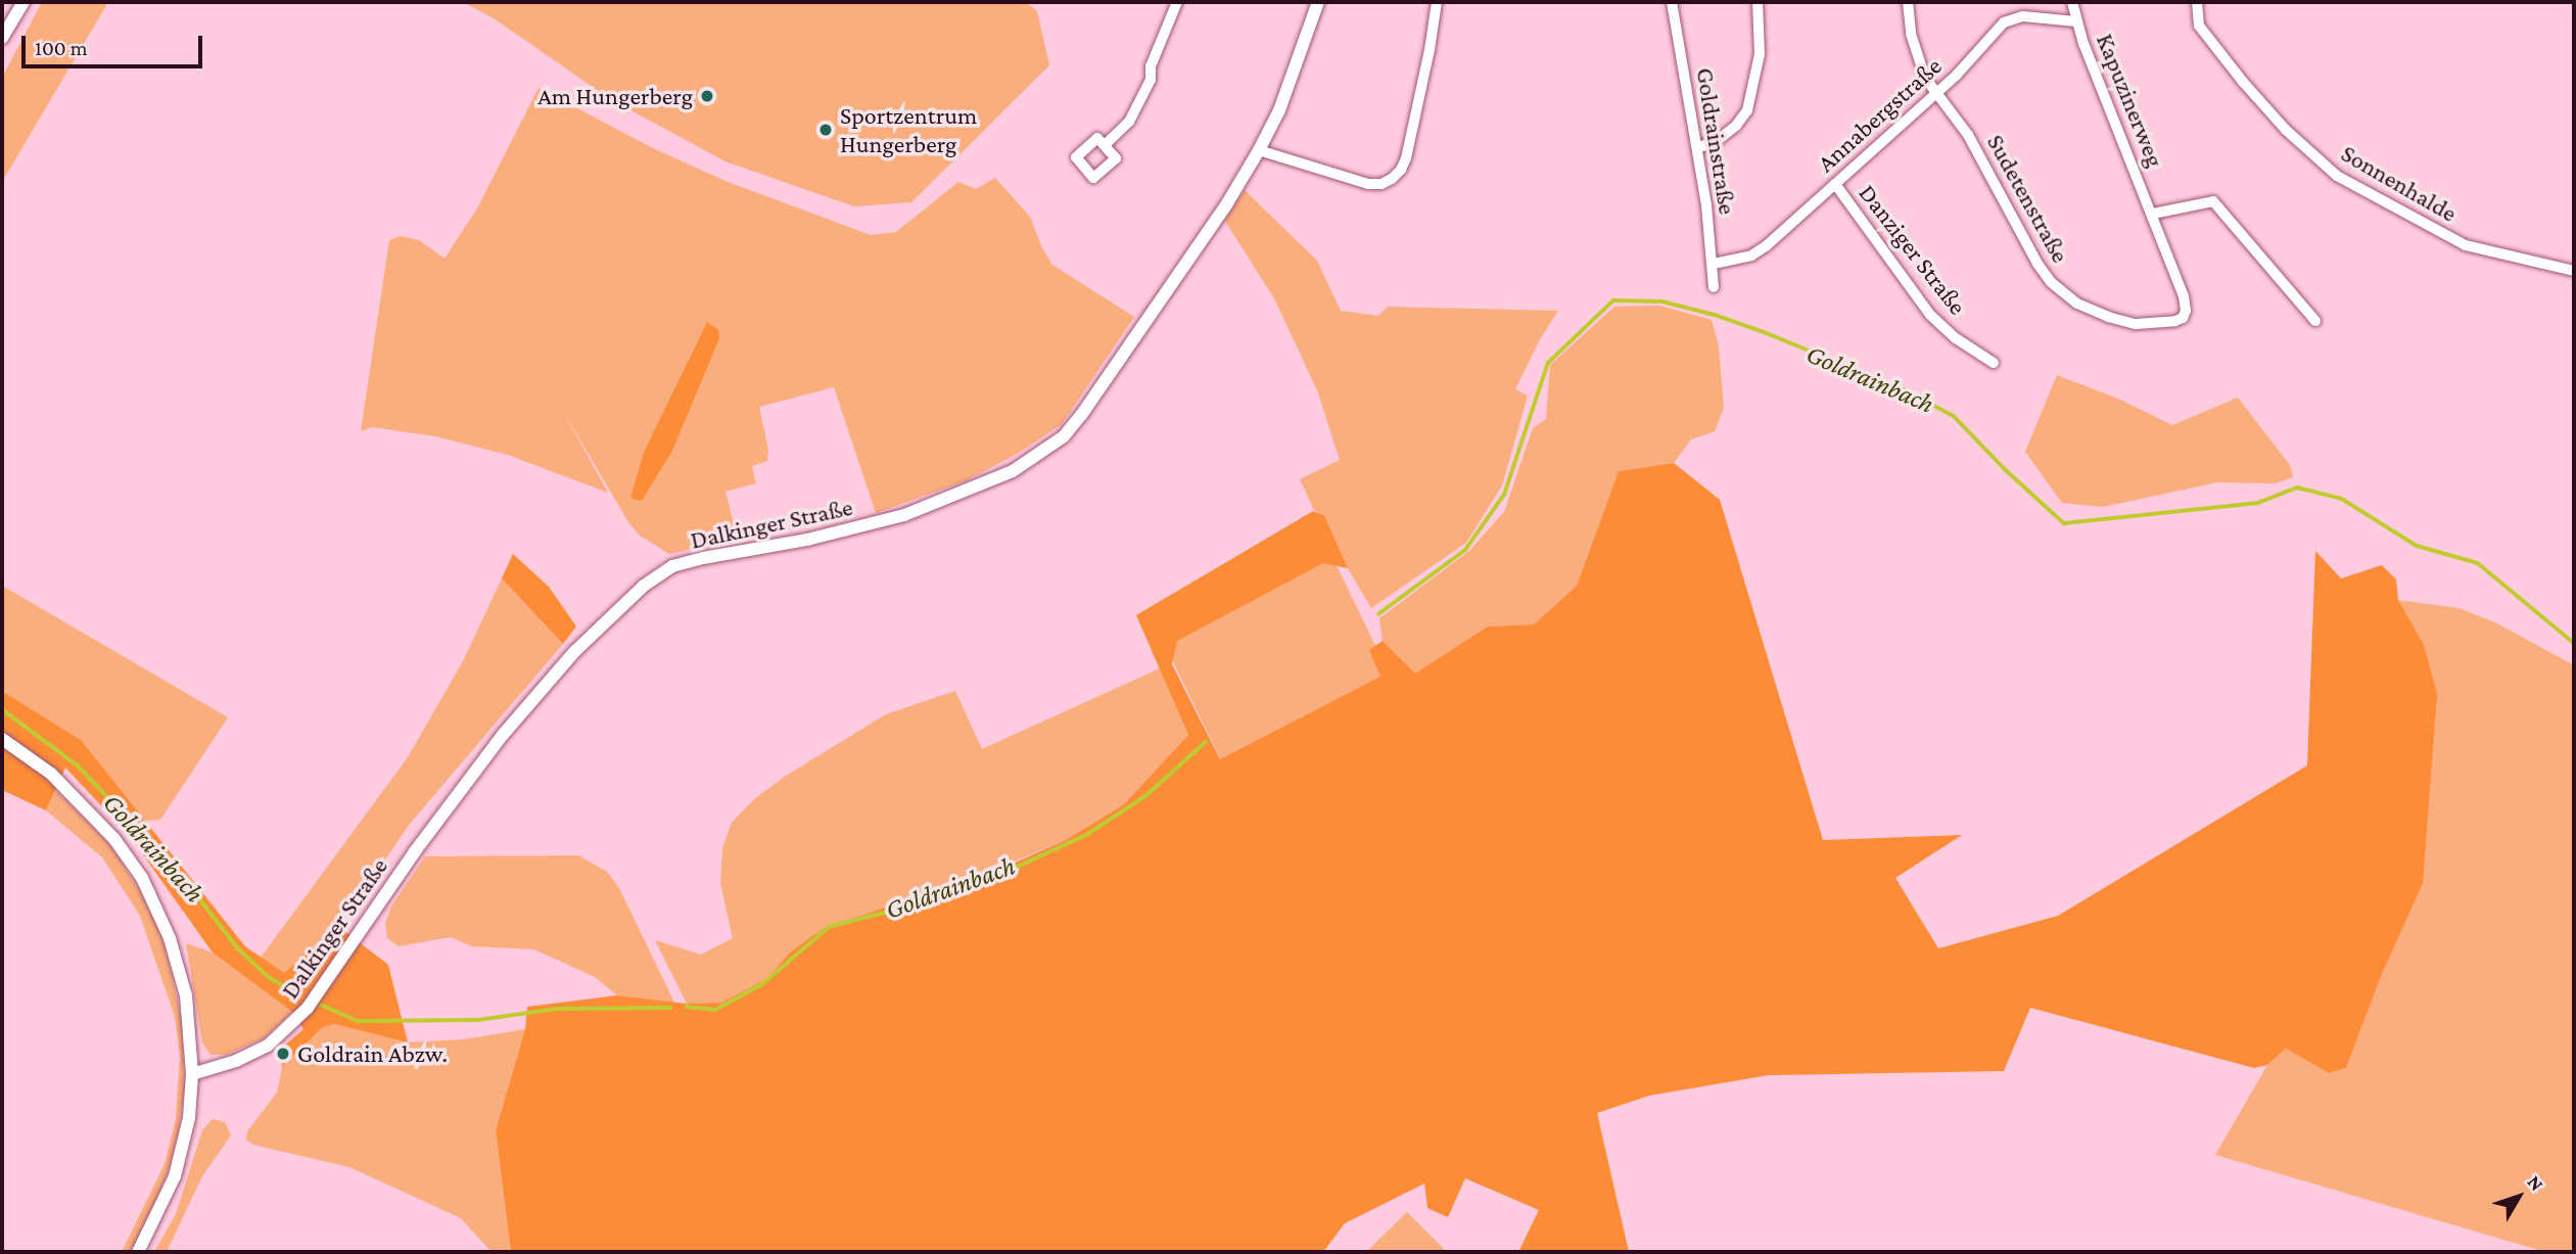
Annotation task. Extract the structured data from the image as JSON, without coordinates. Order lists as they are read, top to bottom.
{
  "streets": {
    "street": [
      "Kapuzinerweg",
      "Annabergstraße",
      "Goldrainstraße",
      "Sonnenhalde",
      "Sudetenstraße",
      "Danziger Straße",
      "Dalkinger Straße"
    ]
  },
  "crossings": [
    ["Kapuzinerweg", "Annabergstraße"],
    ["Kapuzinerweg", "Sudetenstraße"],
    ["Annabergstraße", "Goldrainstraße"],
    ["Annabergstraße", "Sudetenstraße"],
    ["Annabergstraße", "Danziger Straße"]
  ],
  "water": ["Goldrainbach"],
  "places": ["Am Hungerberg", "Sportzentrum Hungerberg", "Goldrain Abzw."],
  "scale_bar": "100 m",
  "north": "top right"
}
